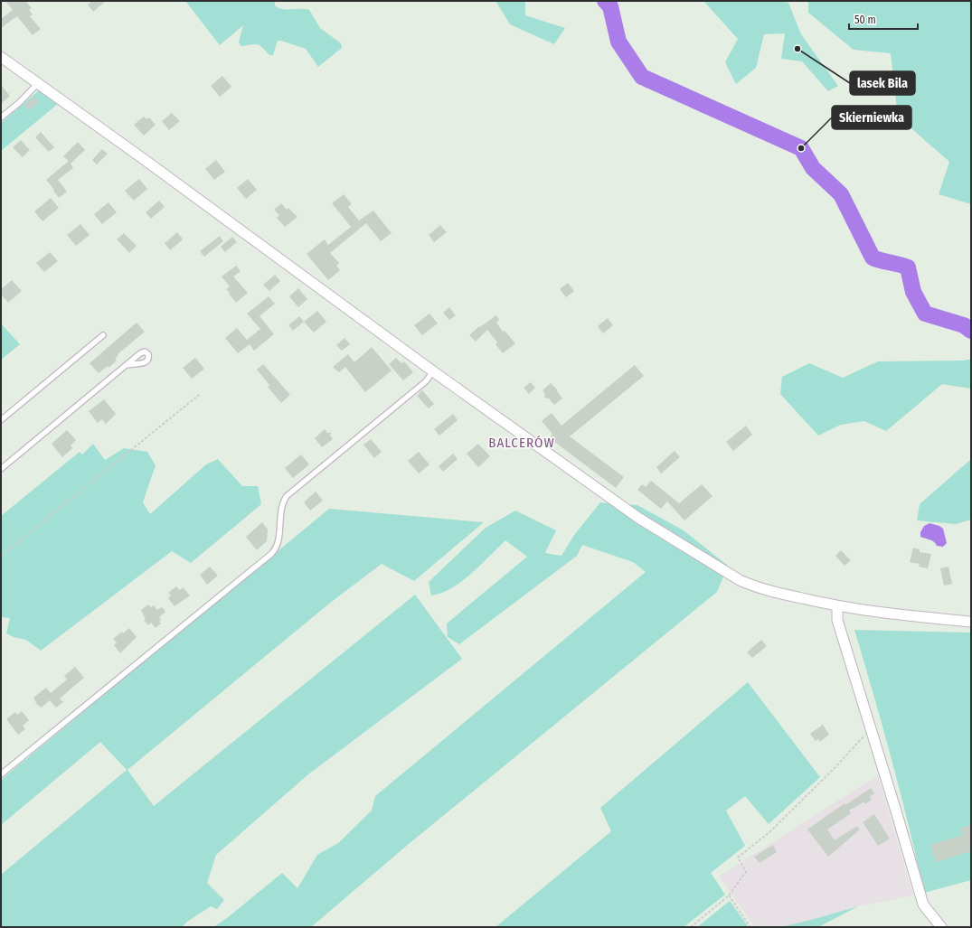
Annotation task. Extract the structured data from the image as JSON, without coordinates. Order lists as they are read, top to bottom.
{
  "districts": ["BALCERÓW"],
  "places": ["lasek Bila", "Skierniewka"],
  "scale_bar": "50 m"
}
